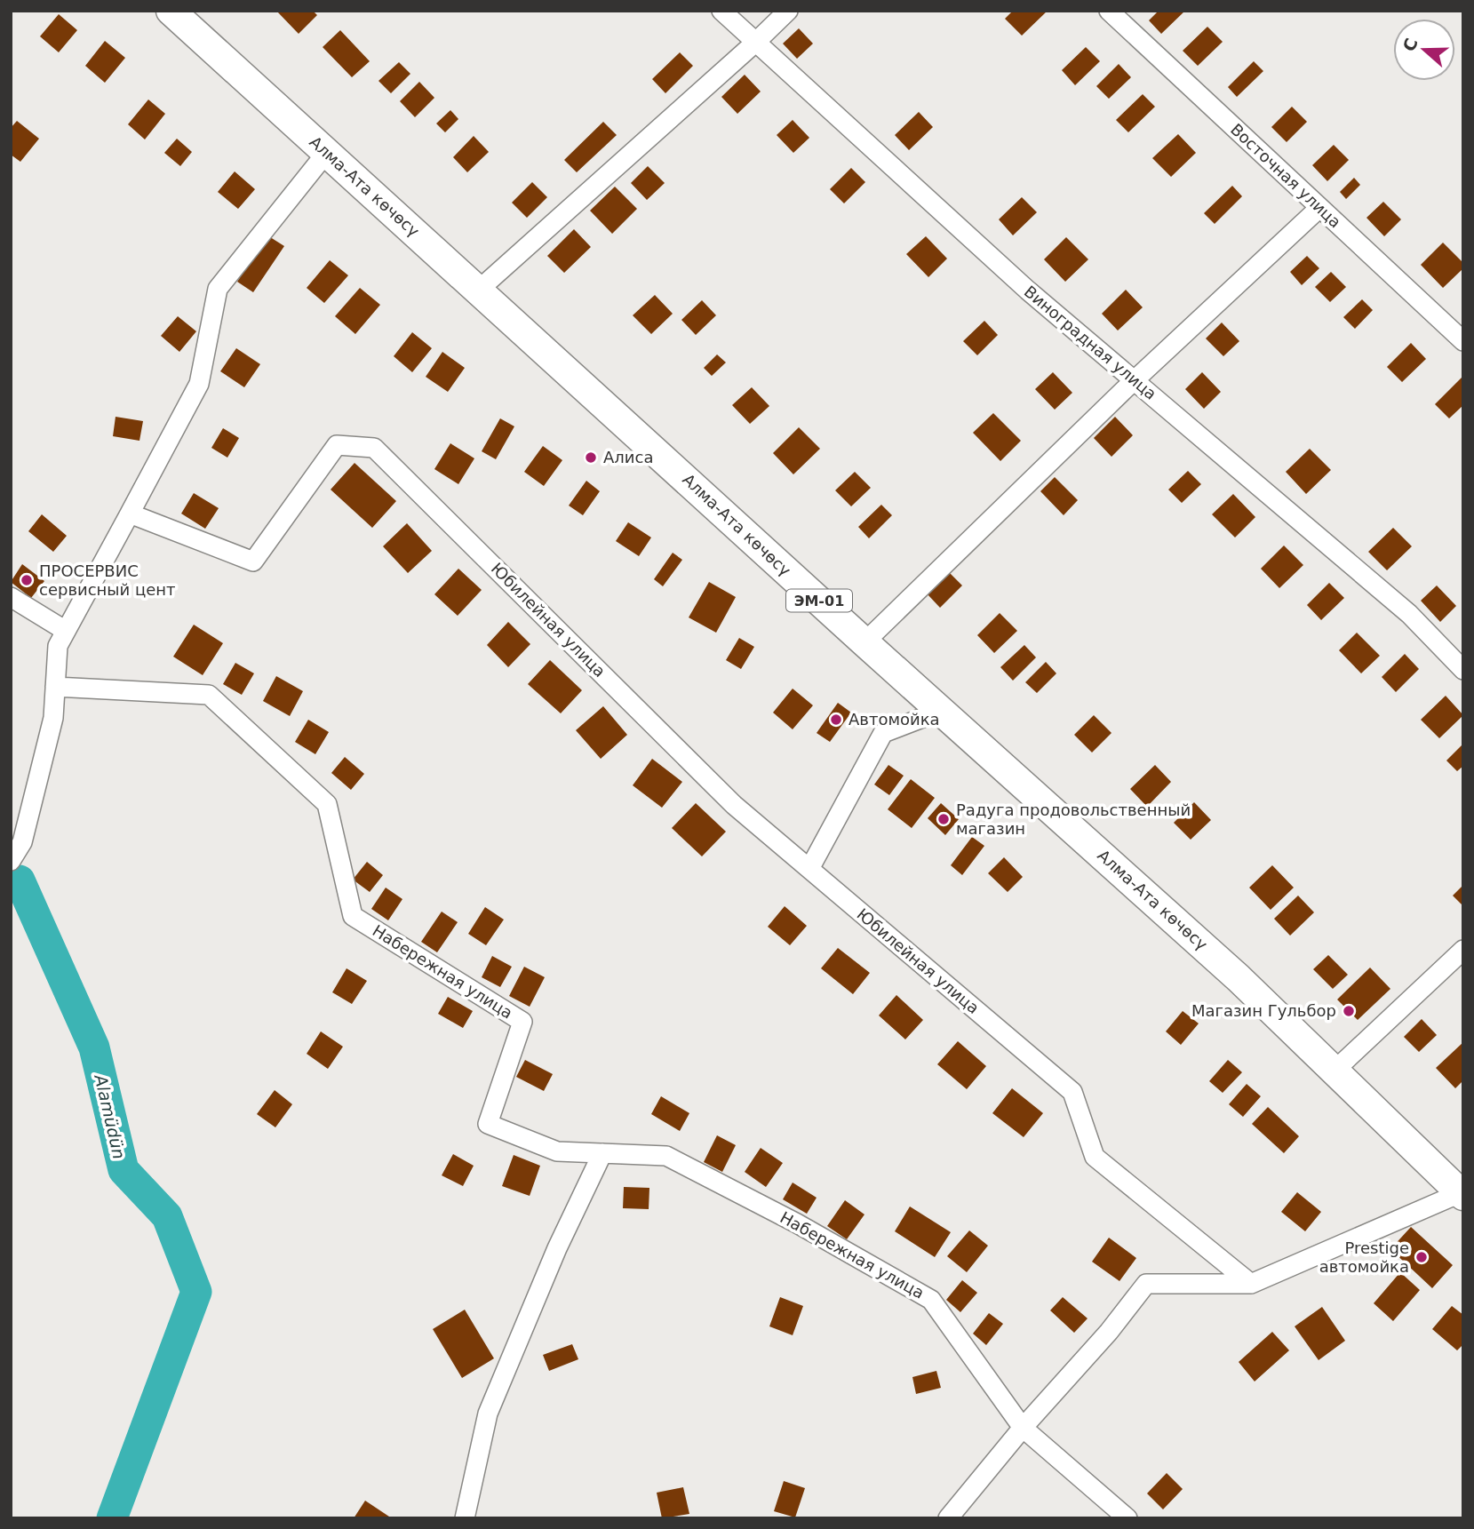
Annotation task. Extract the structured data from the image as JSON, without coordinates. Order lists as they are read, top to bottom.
{
  "streets": {
    "highway": ["Алма-Ата көчөсү", "ЭМ-01"],
    "street": [
      "Восточная улица",
      "Виноградная улица",
      "Юбилейная улица",
      "Набережная улица"
    ]
  },
  "water": ["Alamüdün"],
  "places": [
    "Алиса",
    "ПРОСЕРВИС сервисный цент",
    "Автомойка",
    "Радуга продовольственный магазин",
    "Магазин Гульбор",
    "Prestige автомойка"
  ],
  "north": "left"
}
